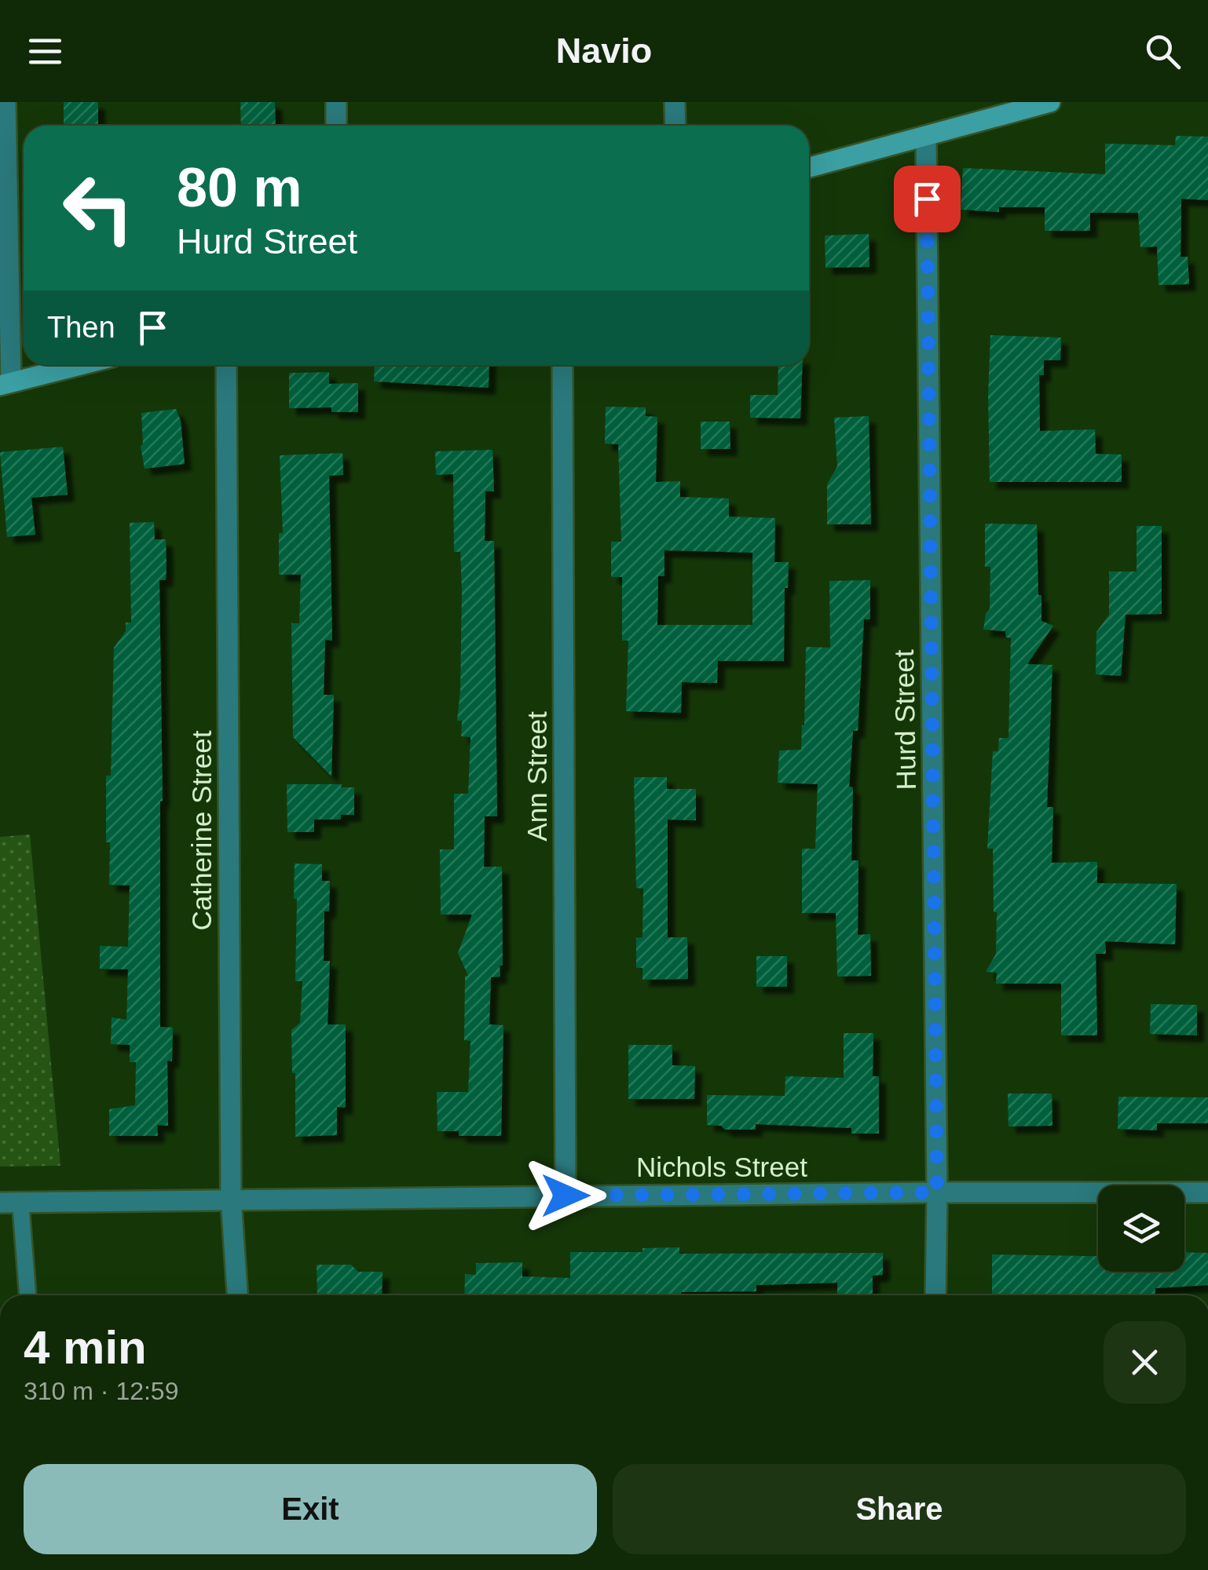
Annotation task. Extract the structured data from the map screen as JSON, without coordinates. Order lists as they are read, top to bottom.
{
  "streets": {
    "street": [
      "Hurd Street",
      "Ann Street",
      "Catherine Street",
      "Nichols Street"
    ]
  },
  "crossings": [
    ["Hurd Street", "Nichols Street"],
    ["Ann Street", "Nichols Street"],
    ["Catherine Street", "Nichols Street"]
  ],
  "page": {
    "header": "Navio",
    "turn": ["80 m", "Hurd Street"],
    "then": "Then",
    "heading": ["4 min", "310 m · 12:59"],
    "buttons": ["Exit", "Share"]
  }
}
